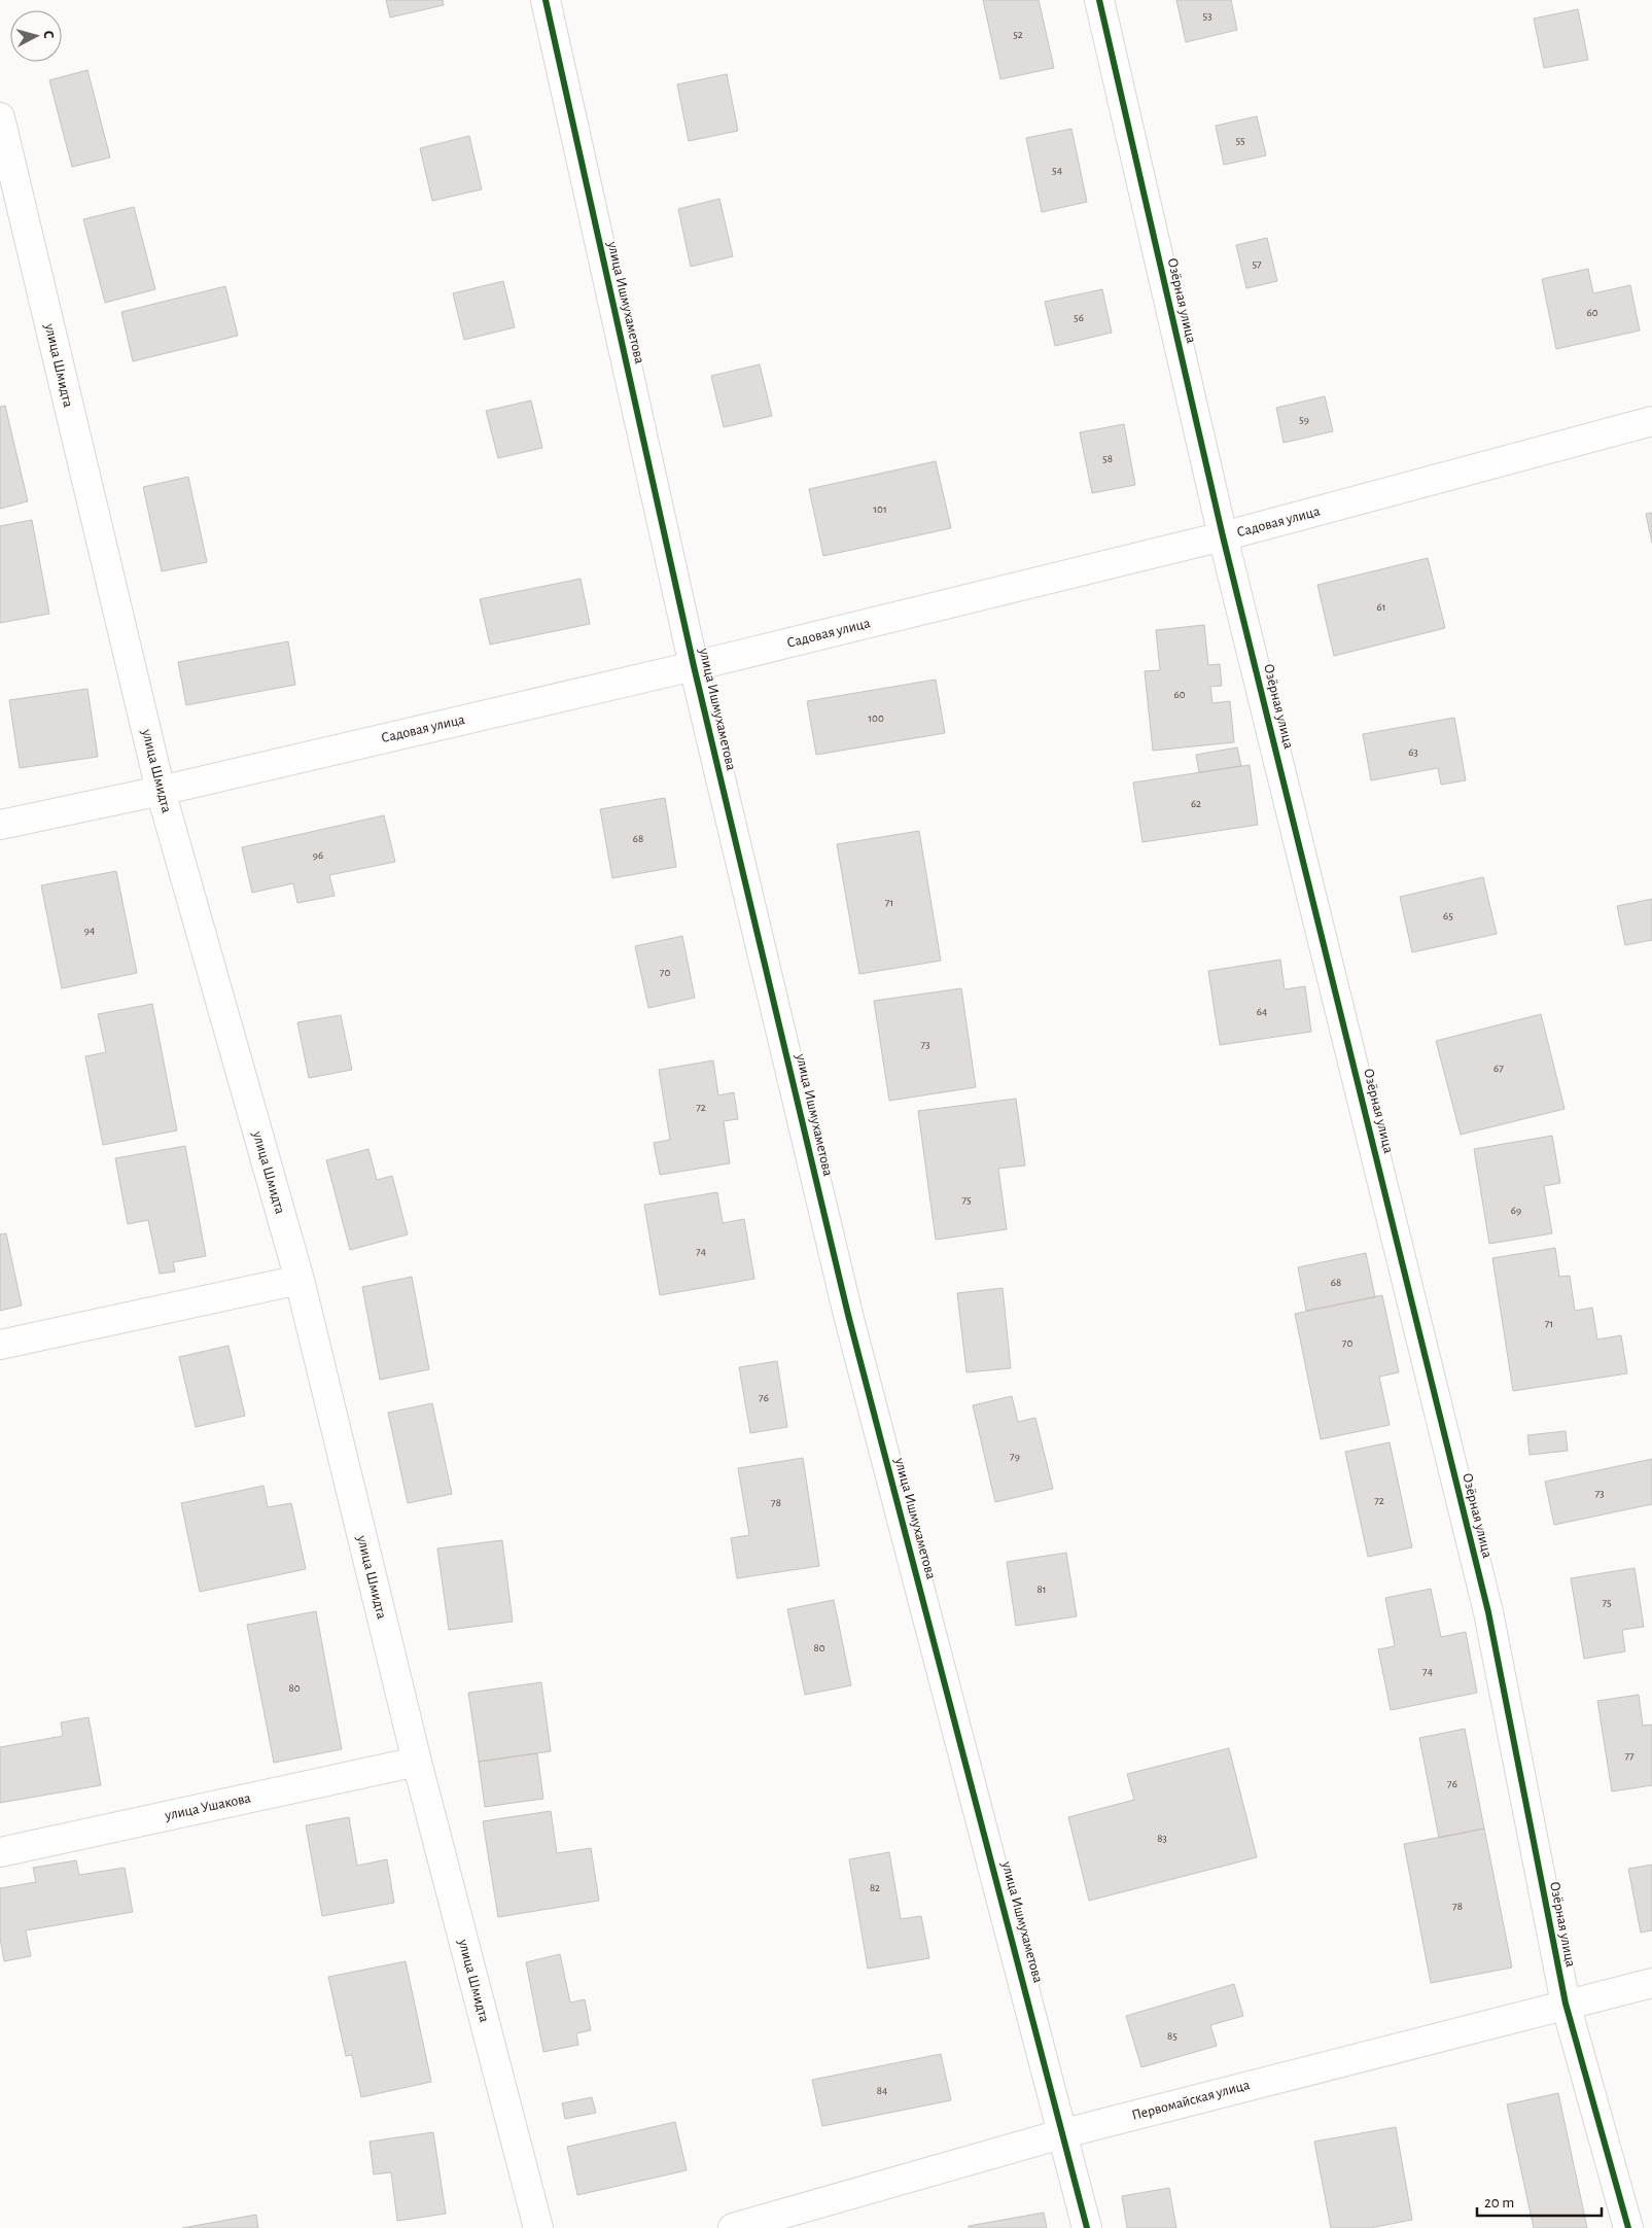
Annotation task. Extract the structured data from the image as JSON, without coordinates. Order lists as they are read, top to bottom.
{
  "streets": {
    "street": [
      "Озёрная улица",
      "улица Ишмухаметова",
      "улица Шмидта",
      "Садовая улица",
      "улица Ушакова",
      "Первомайская улица"
    ]
  },
  "crossings": [
    ["Озёрная улица", "Садовая улица"],
    ["Озёрная улица", "Первомайская улица"],
    ["улица Ишмухаметова", "Садовая улица"],
    ["улица Ишмухаметова", "Первомайская улица"],
    ["улица Шмидта", "Садовая улица"],
    ["улица Шмидта", "улица Ушакова"]
  ],
  "house_numbers": [
    "53",
    "52",
    "55",
    "54",
    "57",
    "60",
    "56",
    "59",
    "58",
    "101",
    "61",
    "60",
    "100",
    "63",
    "62",
    "68",
    "96",
    "71",
    "65",
    "94",
    "70",
    "64",
    "73",
    "67",
    "72",
    "75",
    "69",
    "74",
    "68",
    "71",
    "70",
    "76",
    "79",
    "73",
    "72",
    "78",
    "81",
    "75",
    "80",
    "74",
    "80",
    "77",
    "76",
    "83",
    "82",
    "78",
    "85",
    "84"
  ],
  "scale_bar": "20 m",
  "north": "right"
}
